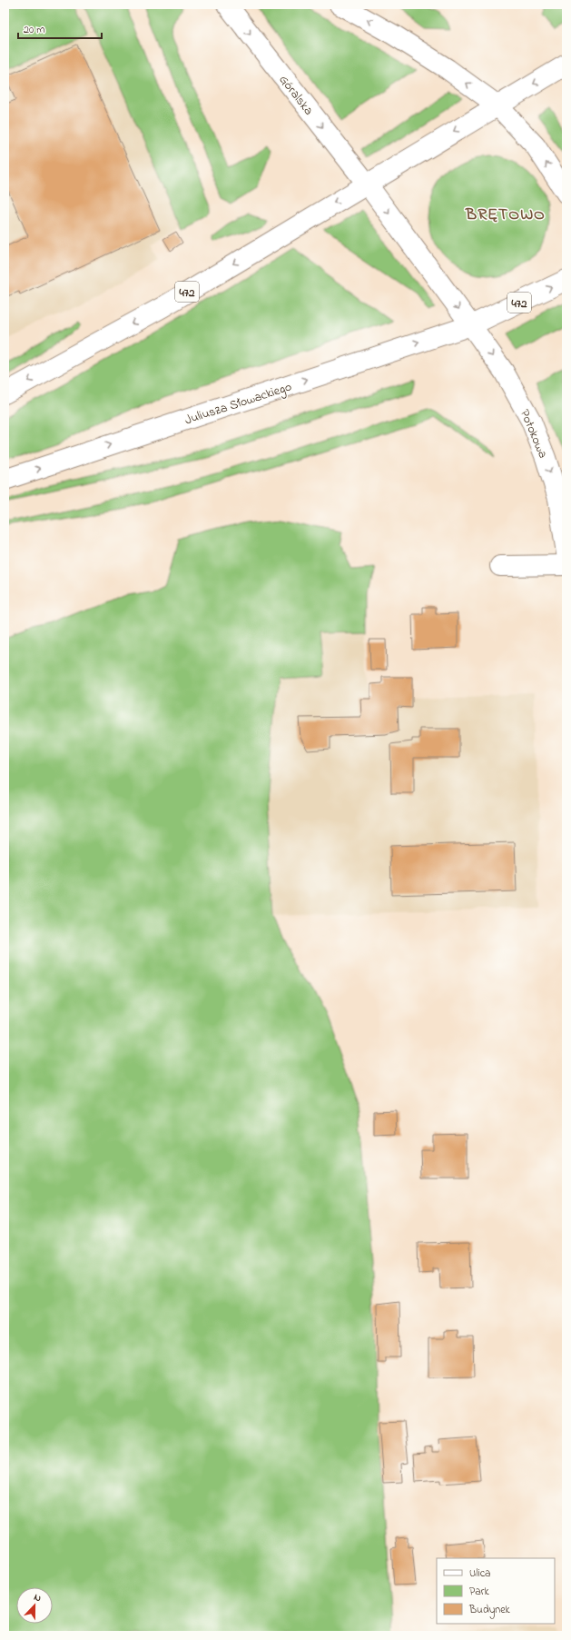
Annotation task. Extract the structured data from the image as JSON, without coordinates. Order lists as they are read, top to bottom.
{
  "streets": {
    "main road": [
      "Góralska",
      "472",
      "Juliusza Słowackiego",
      "Potokowa"
    ]
  },
  "crossings": [
    ["Góralska", "472"],
    ["Góralska", "Juliusza Słowackiego"],
    ["Góralska", "Potokowa"],
    ["472", "Juliusza Słowackiego"],
    ["472", "Potokowa"],
    ["Juliusza Słowackiego", "Potokowa"]
  ],
  "one_way": ["Potokowa"],
  "districts": ["BRĘTOWO"],
  "legend": ["Ulica", "Park", "Budynek"],
  "scale_bar": "20 m",
  "north": "top"
}
